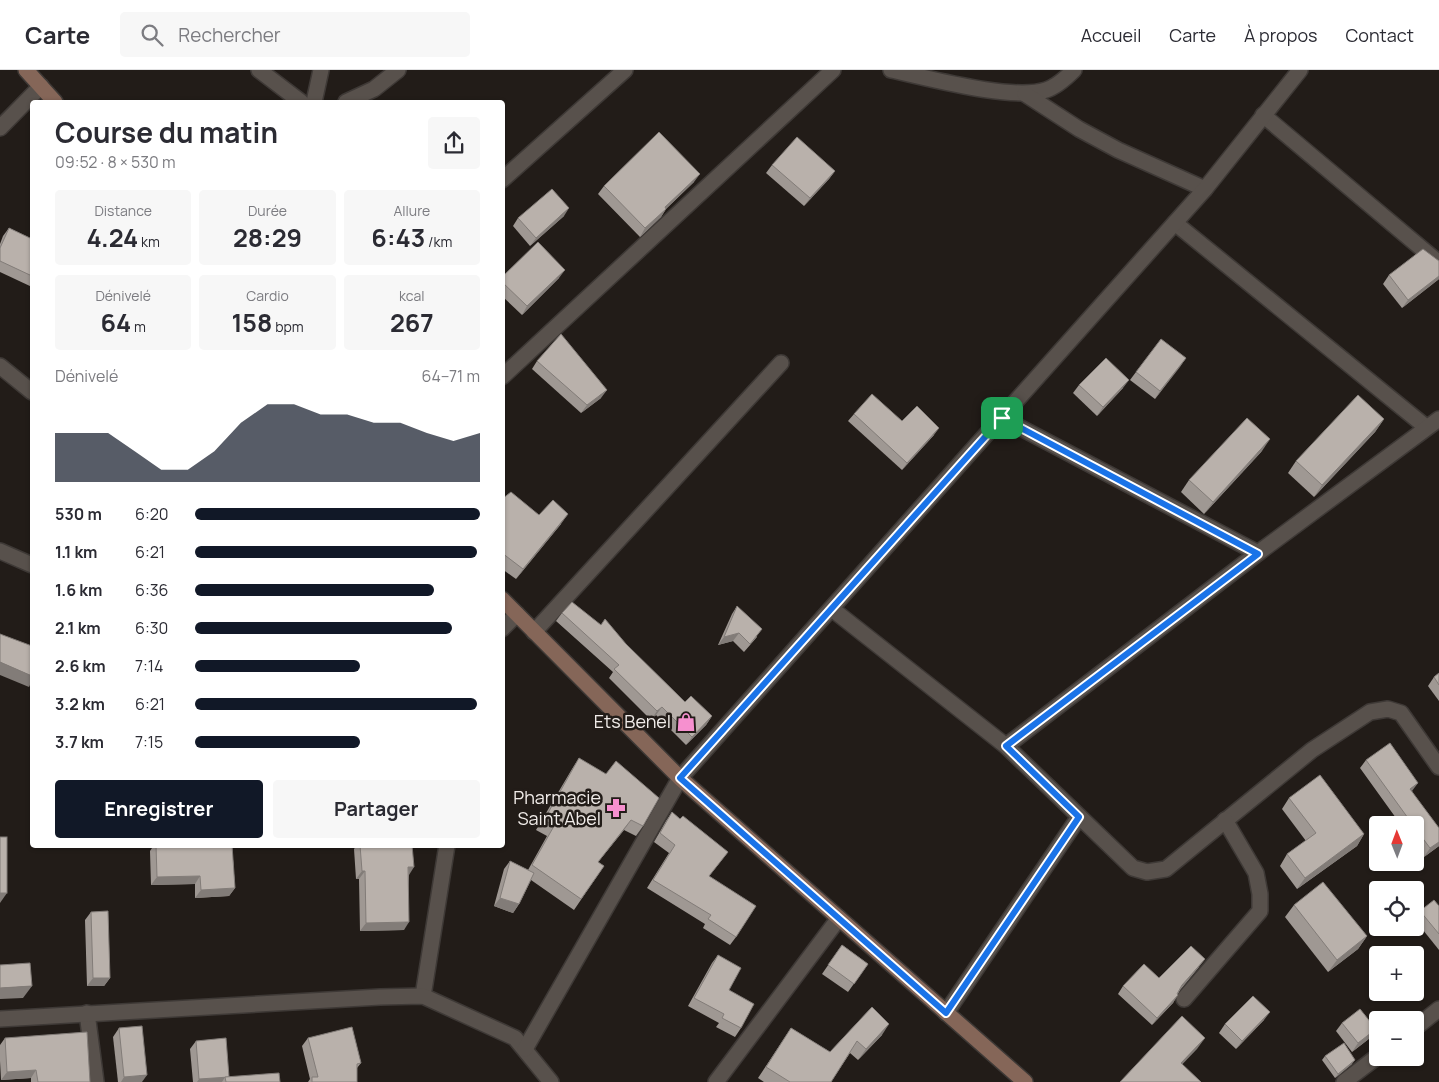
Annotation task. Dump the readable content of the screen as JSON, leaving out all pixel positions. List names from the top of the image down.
{
  "places": {
    "shop": ["Ets Benel"],
    "pharmacy": ["Pharmacie Saint Abel"]
  },
  "north": "top",
  "page": {
    "header": "Carte",
    "search": "Rechercher",
    "nav": [
      "Accueil",
      "Carte",
      "À propos",
      "Contact"
    ],
    "heading": ["Course du matin", "09:52 · 8 × 530 m"],
    "stats": [
      ["Distance", "4.24 km"],
      ["Durée", "28:29"],
      ["Allure", "6:43 /km"],
      ["Dénivelé", "64 m"],
      ["Cardio", "158 bpm"],
      ["kcal", "267"]
    ],
    "chart": ["Dénivelé", "64–71 m"],
    "list": [
      {
        "name": "530 m",
        "note": "6:20"
      },
      {
        "name": "1.1 km",
        "note": "6:21"
      },
      {
        "name": "1.6 km",
        "note": "6:36"
      },
      {
        "name": "2.1 km",
        "note": "6:30"
      },
      {
        "name": "2.6 km",
        "note": "7:14"
      },
      {
        "name": "3.2 km",
        "note": "6:21"
      },
      {
        "name": "3.7 km",
        "note": "7:15"
      }
    ],
    "buttons": ["Enregistrer", "Partager"],
    "map_buttons": ["+", "−"]
  }
}
